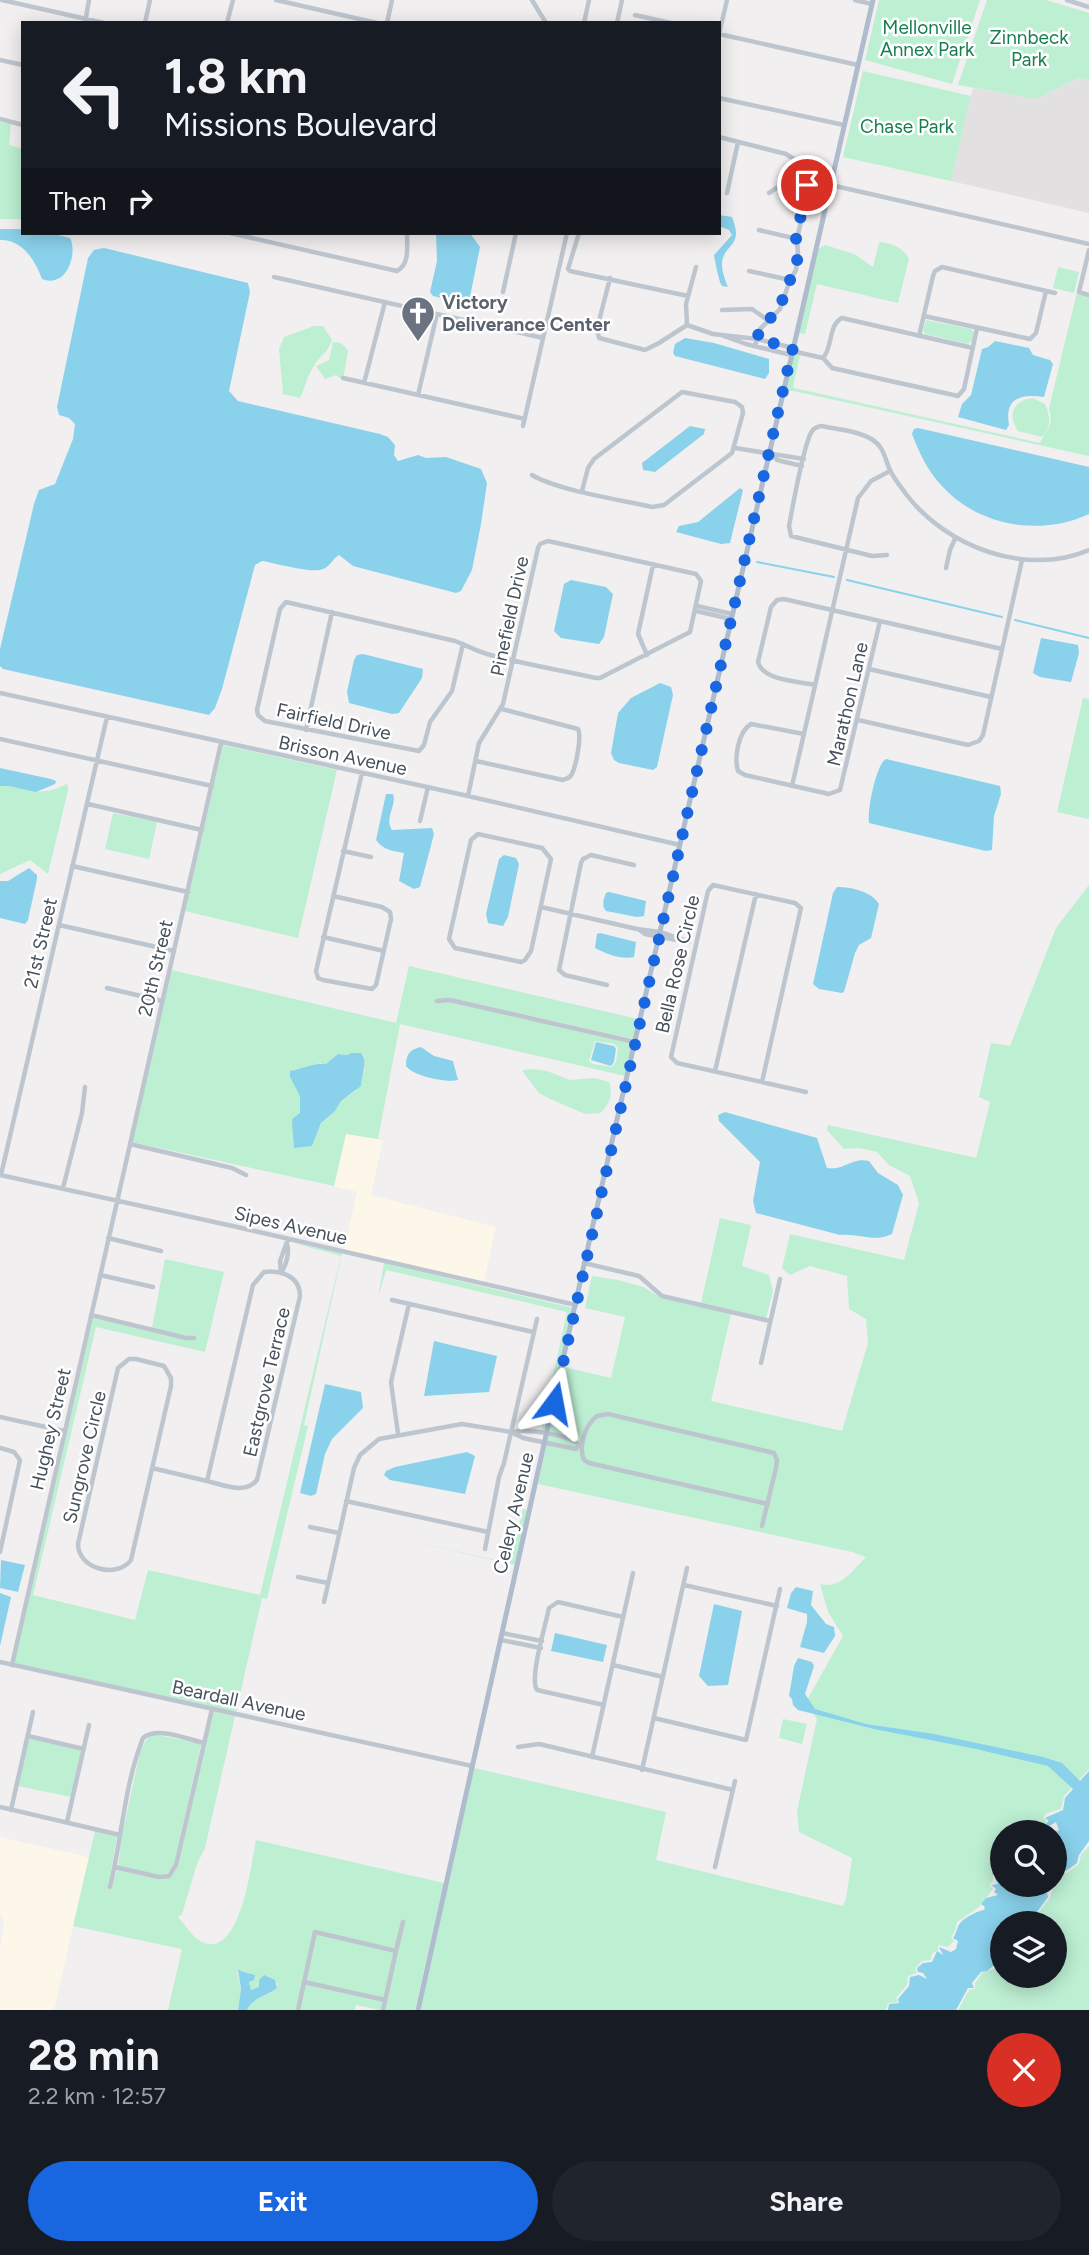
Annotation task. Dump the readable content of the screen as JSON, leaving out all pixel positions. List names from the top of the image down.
{
  "streets": {
    "main road": ["Celery Avenue"],
    "street": [
      "Pinefield Drive",
      "Marathon Lane",
      "Fairfield Drive",
      "Brisson Avenue",
      "21st Street",
      "Bella Rose Circle",
      "20th Street",
      "Sipes Avenue",
      "Eastgrove Terrace",
      "Hughey Street",
      "Sungrove Circle",
      "Beardall Avenue"
    ]
  },
  "crossings": [
    ["Pinefield Drive", "Fairfield Drive"],
    ["Pinefield Drive", "Brisson Avenue"],
    ["Brisson Avenue", "21st Street"],
    ["Brisson Avenue", "20th Street"],
    ["Brisson Avenue", "Celery Avenue"],
    ["21st Street", "Sipes Avenue"],
    ["20th Street", "Sipes Avenue"],
    ["20th Street", "Hughey Street"],
    ["Sipes Avenue", "Hughey Street"],
    ["Sipes Avenue", "Celery Avenue"],
    ["Eastgrove Terrace", "Sungrove Circle"],
    ["Hughey Street", "Beardall Avenue"],
    ["Celery Avenue", "Beardall Avenue"]
  ],
  "parks": ["Mellonville Annex Park", "Zinnbeck Park", "Chase Park"],
  "places": {
    "church": ["Victory Deliverance Center"]
  },
  "page": {
    "turn": ["1.8 km", "Missions Boulevard"],
    "then": "Then",
    "heading": ["28 min", "2.2 km · 12:57"],
    "buttons": ["Exit", "Share"]
  }
}
